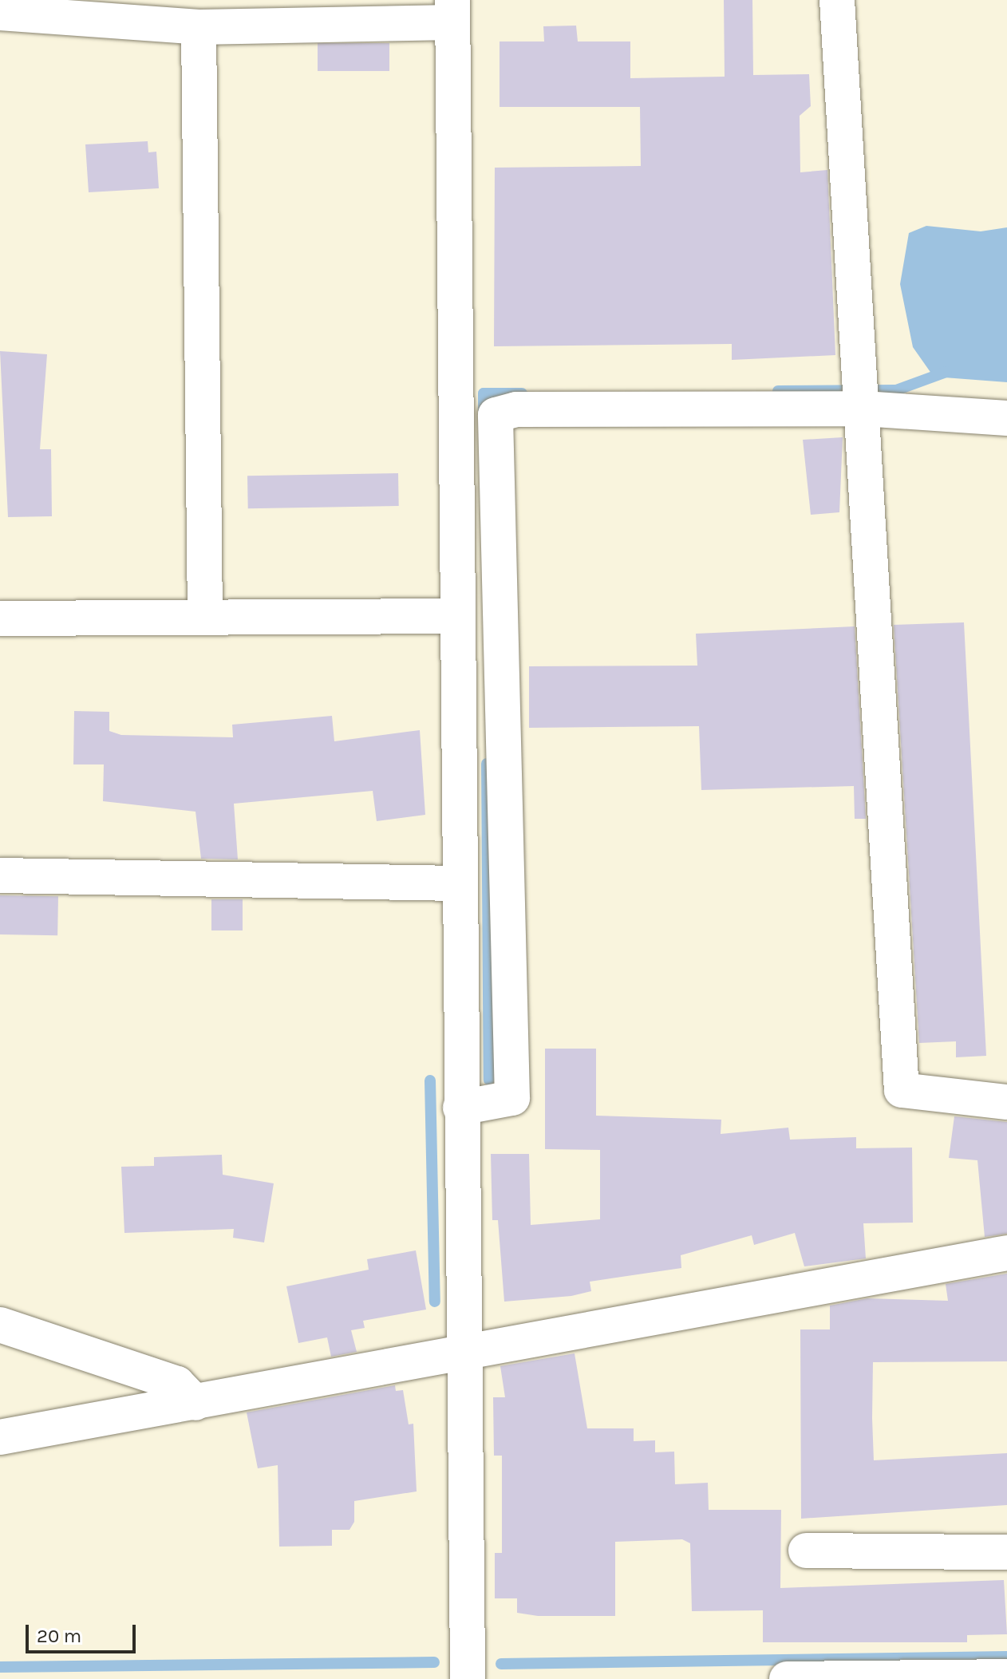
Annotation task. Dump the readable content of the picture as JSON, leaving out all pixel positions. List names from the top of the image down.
{
  "scale_bar": "20 m"
}
